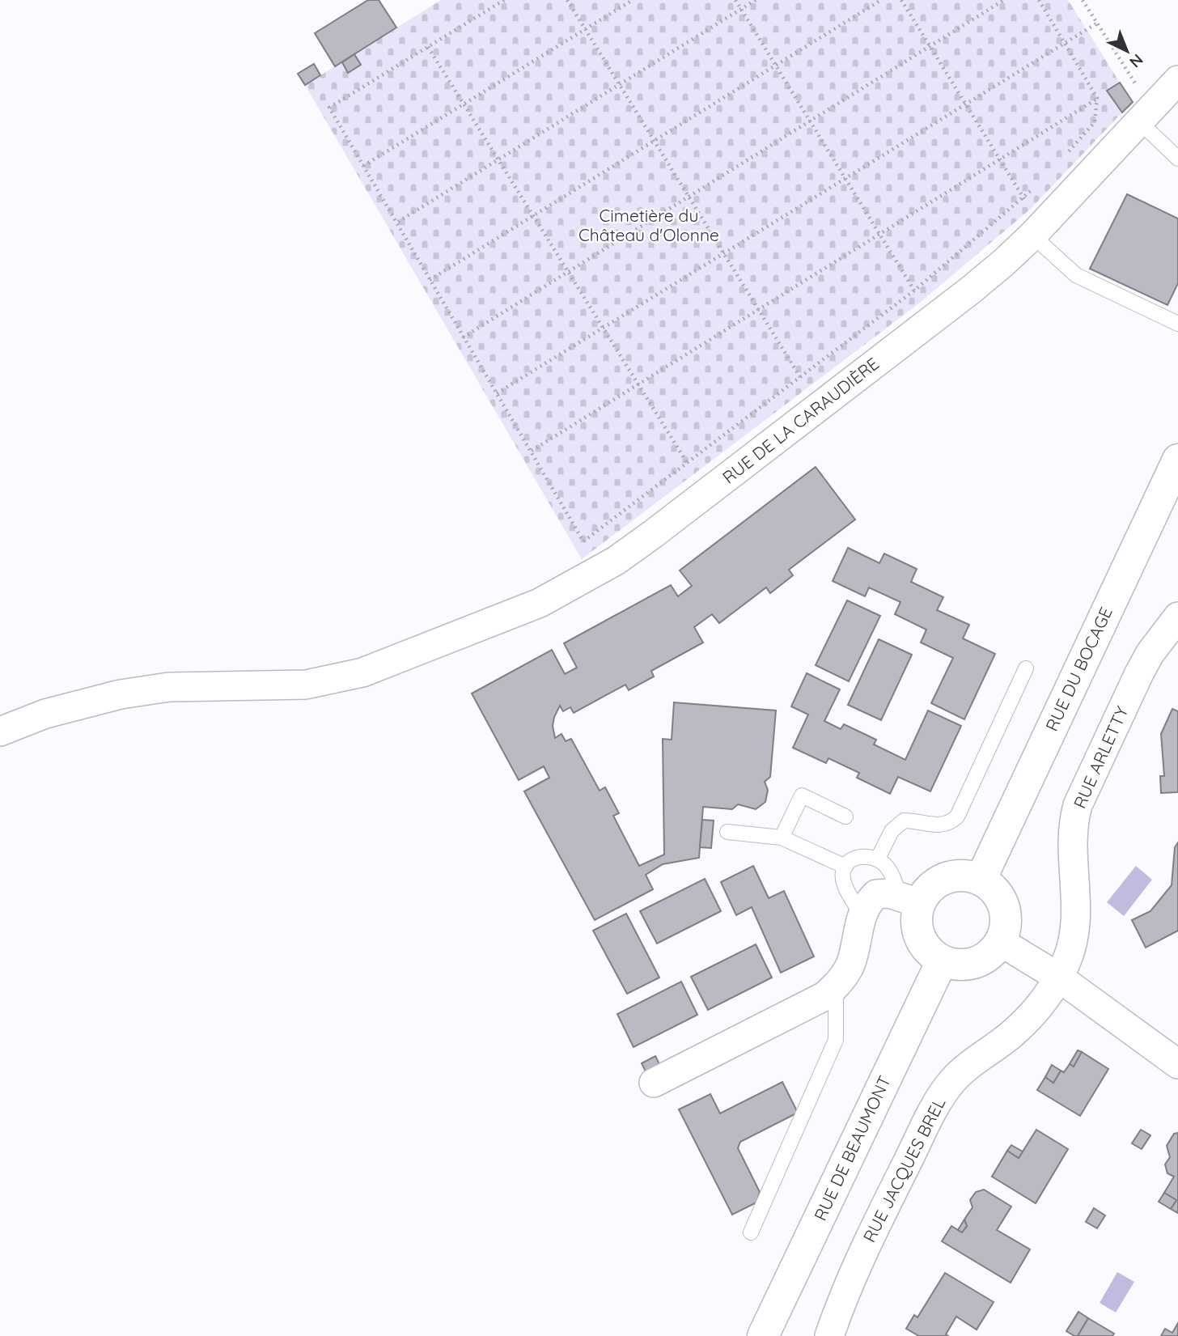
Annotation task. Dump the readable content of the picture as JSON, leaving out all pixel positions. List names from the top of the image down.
{
  "streets": {
    "main road": ["RUE DU BOCAGE", "RUE DE BEAUMONT"],
    "street": ["RUE DE LA CARAUDIÈRE", "RUE ARLETTY", "RUE JACQUES BREL"]
  },
  "crossings": [
    ["RUE ARLETTY", "RUE JACQUES BREL"]
  ],
  "parks": ["Cimetière du Château d'Olonne"],
  "north": "bottom right"
}
